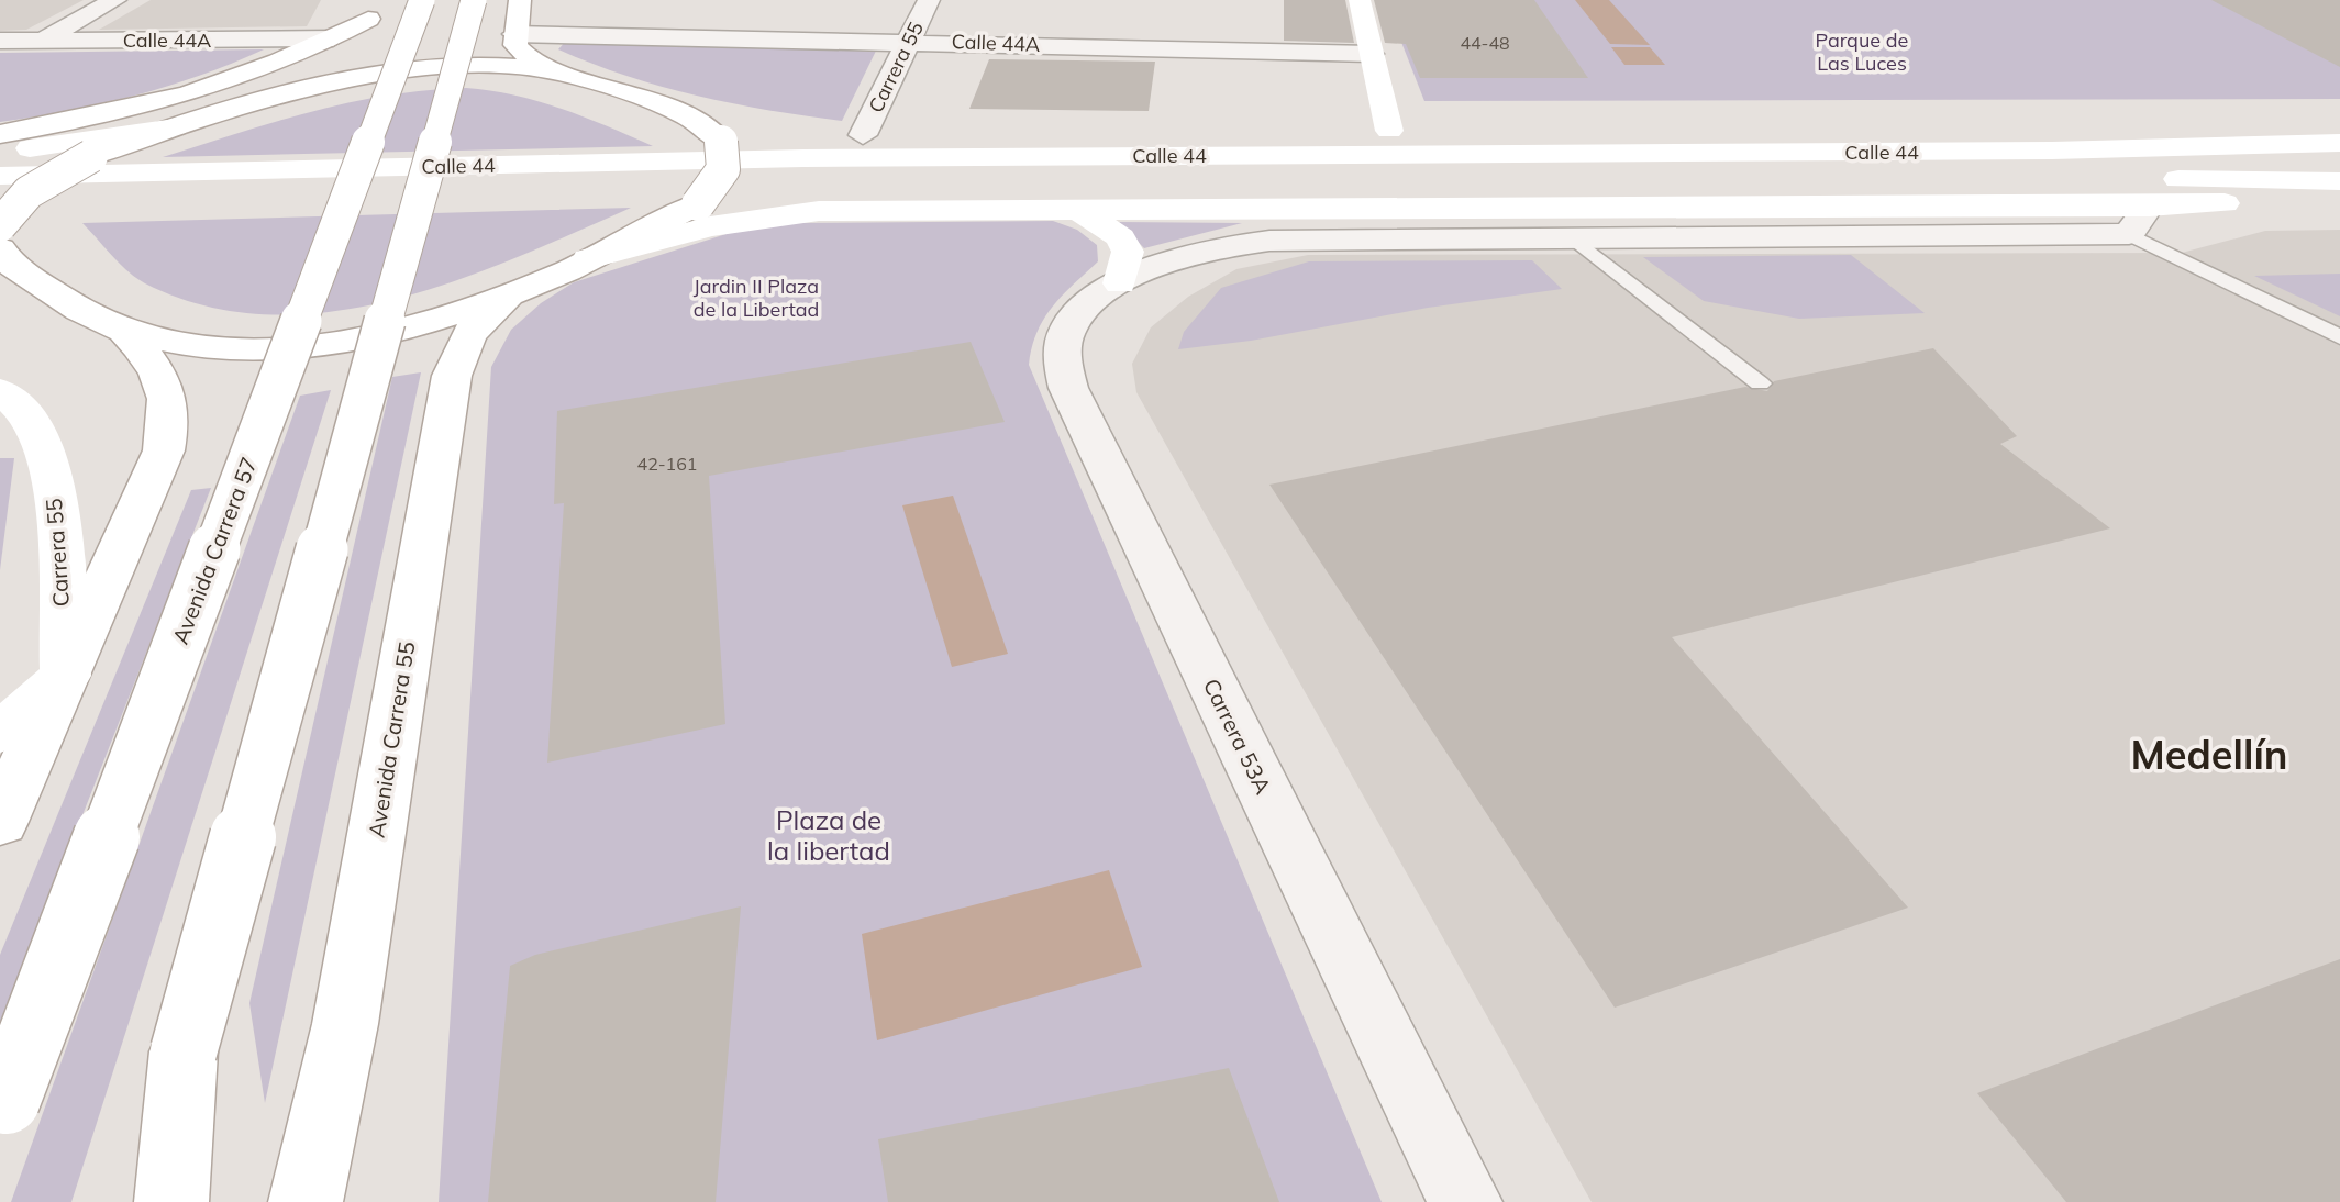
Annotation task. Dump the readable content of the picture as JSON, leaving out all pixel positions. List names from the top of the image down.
{
  "streets": {
    "main road": [
      "Carrera 55",
      "Calle 44",
      "Avenida Carrera 57",
      "Avenida Carrera 55"
    ],
    "street": ["Calle 44A", "Carrera 53A"]
  },
  "crossings": [
    ["Calle 44A", "Carrera 55"],
    ["Carrera 55", "Calle 44"]
  ],
  "districts": ["Medellín"],
  "parks": ["Parque de Las Luces", "Jardin II Plaza de la Libertad", "Plaza de la libertad"],
  "house_numbers": ["44-48", "42-161"]
}
